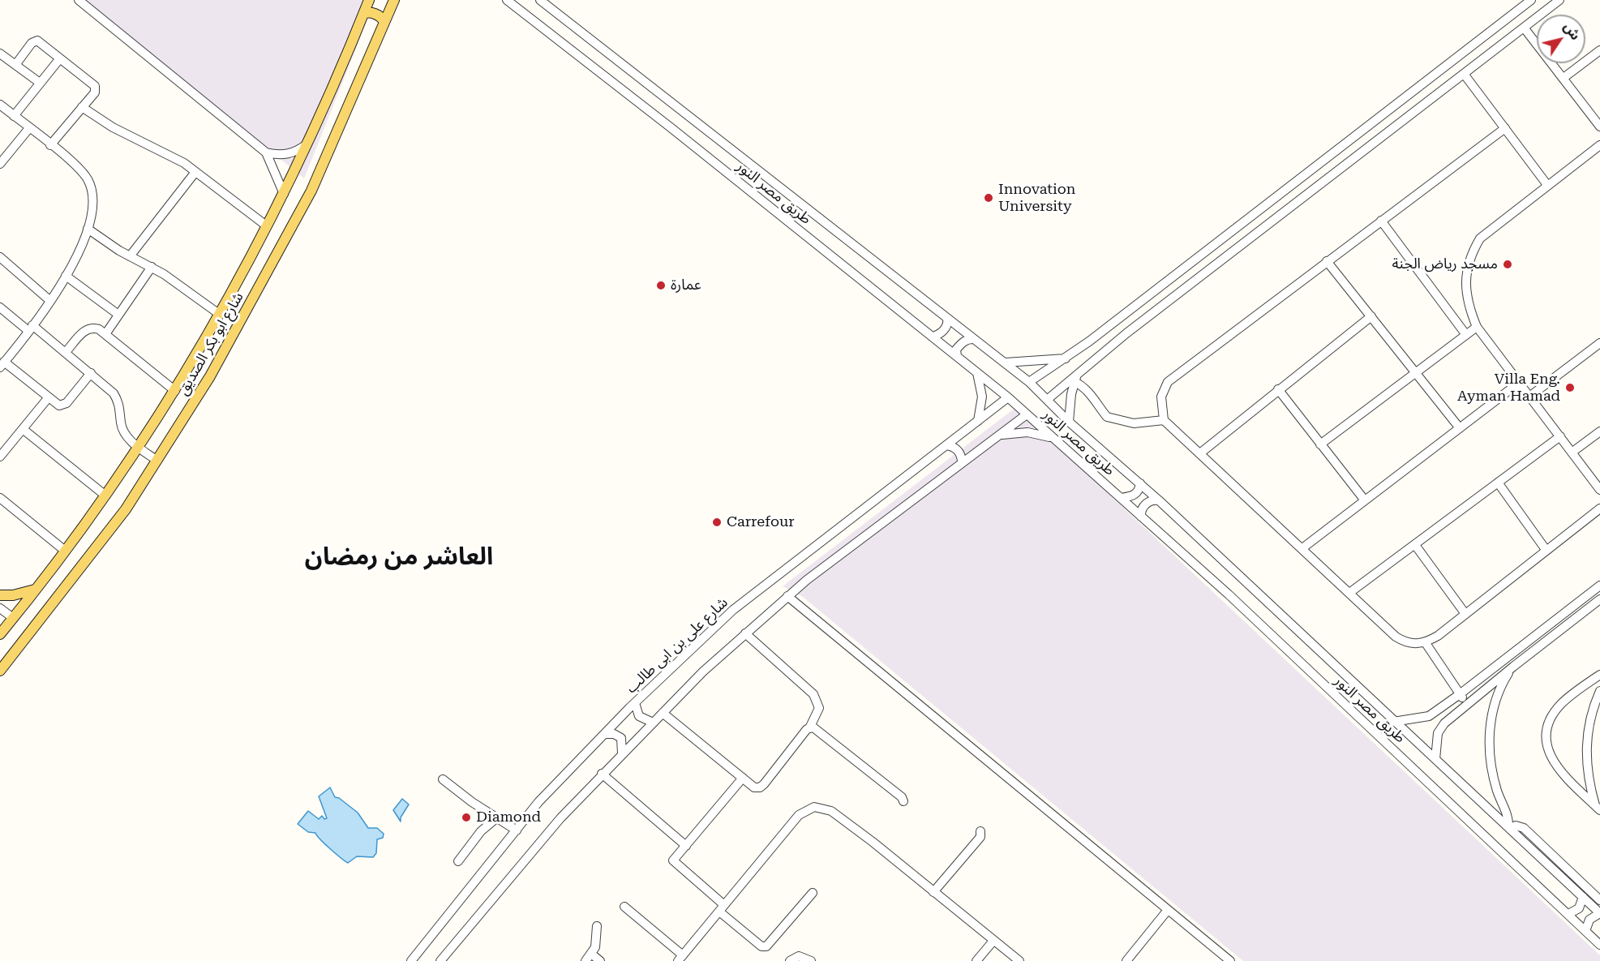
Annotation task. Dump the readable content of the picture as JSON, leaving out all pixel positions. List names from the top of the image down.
{
  "streets": {
    "main road": ["شارع ابو بكر الصديق"],
    "street": ["طريق مصر النور", "شارع على بن ابى طالب"]
  },
  "crossings": [
    ["طريق مصر النور", "شارع على بن ابى طالب"]
  ],
  "districts": ["العاشر من رمضان"],
  "places": [
    "Innovation University",
    "مسجد رياض الجنة",
    "عمارة",
    "Villa Eng. Ayman Hamad",
    "Carrefour",
    "Diamond"
  ],
  "north": "top right"
}
